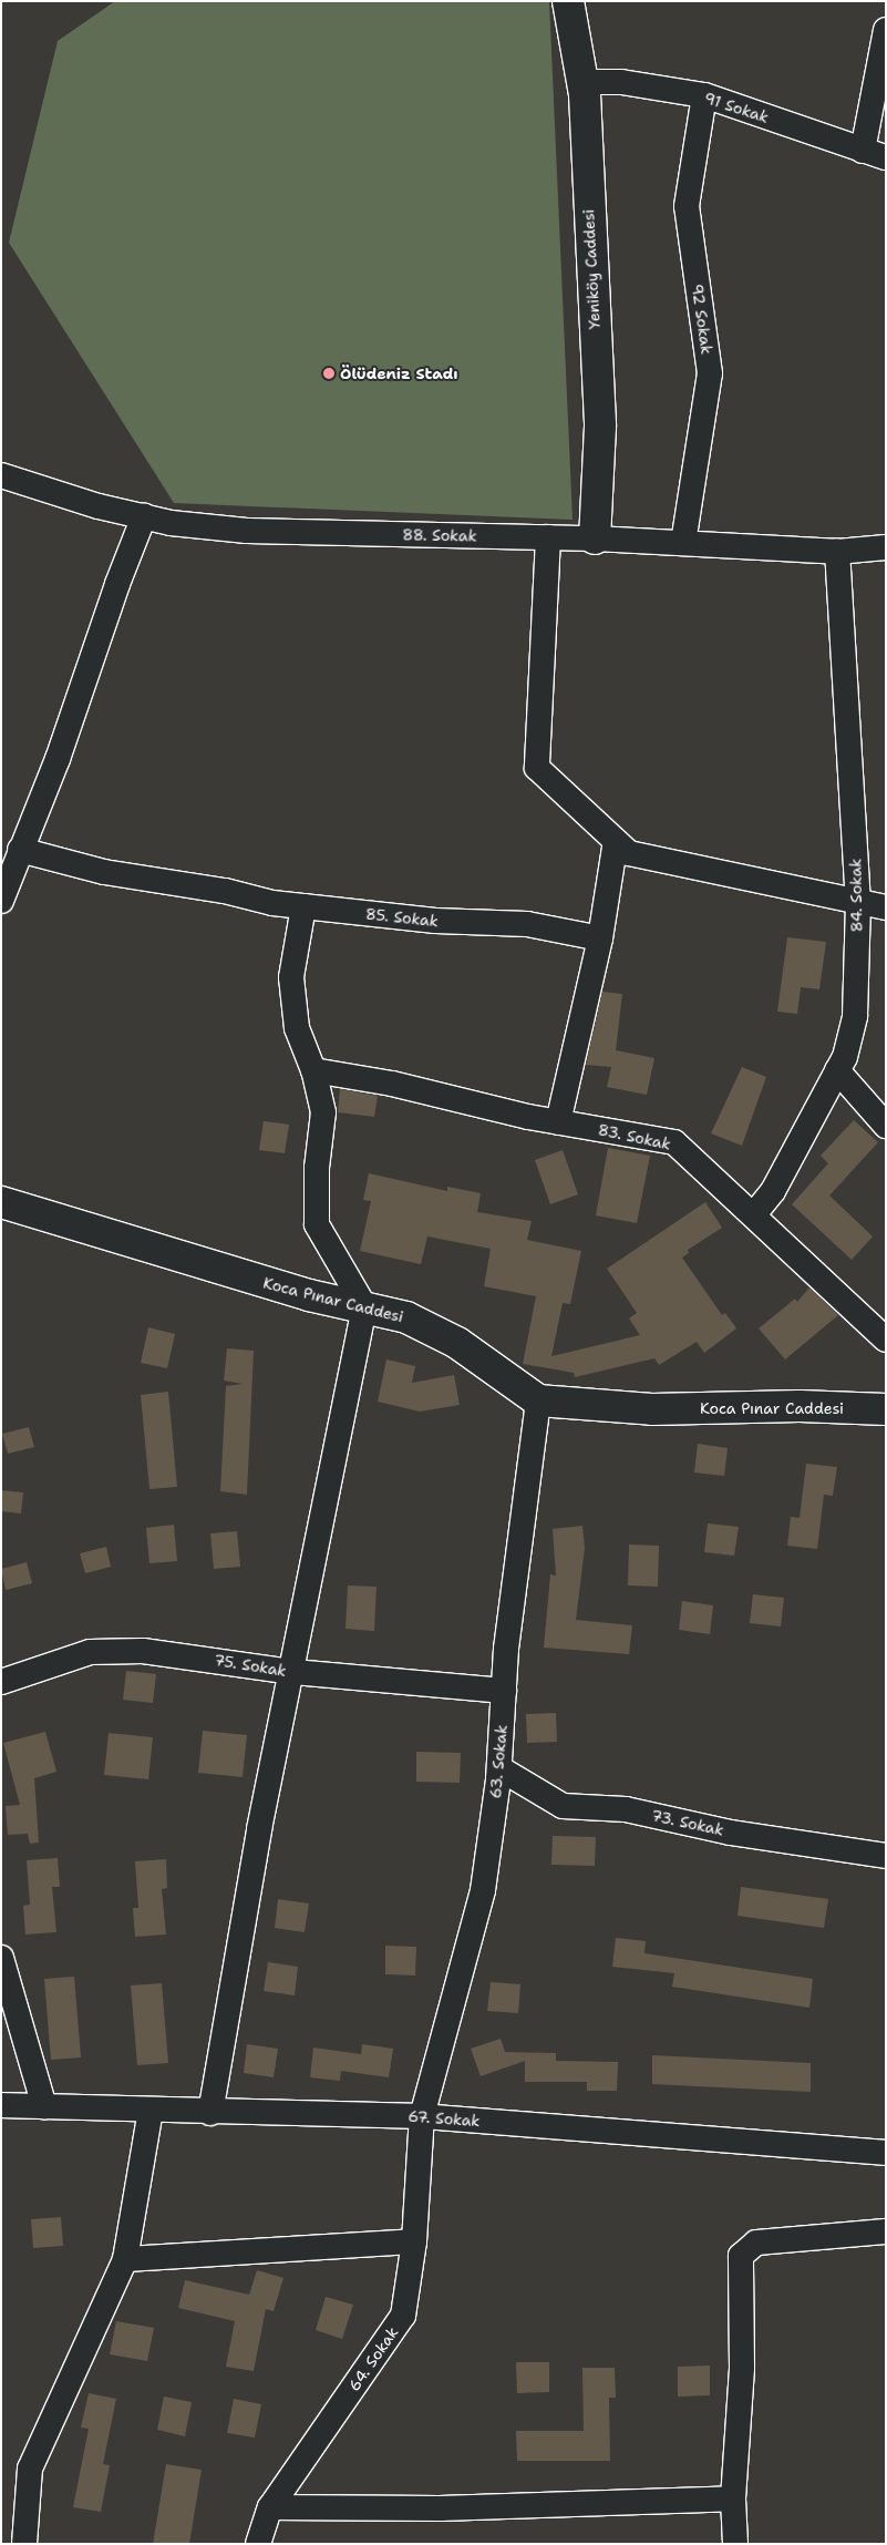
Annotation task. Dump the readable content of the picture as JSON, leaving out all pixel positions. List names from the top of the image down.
{
  "streets": {
    "street": [
      "91 Sokak",
      "Yeniköy Caddesi",
      "92 Sokak",
      "88. Sokak",
      "84. Sokak",
      "85. Sokak",
      "83. Sokak",
      "Koca Pınar Caddesi",
      "75. Sokak",
      "63. Sokak",
      "73. Sokak",
      "67. Sokak",
      "64. Sokak"
    ]
  },
  "crossings": [
    ["91 Sokak", "Yeniköy Caddesi"],
    ["91 Sokak", "92 Sokak"],
    ["Yeniköy Caddesi", "88. Sokak"],
    ["92 Sokak", "88. Sokak"],
    ["88. Sokak", "84. Sokak"],
    ["84. Sokak", "83. Sokak"],
    ["Koca Pınar Caddesi", "63. Sokak"],
    ["75. Sokak", "63. Sokak"],
    ["63. Sokak", "73. Sokak"],
    ["63. Sokak", "67. Sokak"],
    ["63. Sokak", "64. Sokak"],
    ["67. Sokak", "64. Sokak"]
  ],
  "places": ["Ölüdeniz Stadı"]
}
